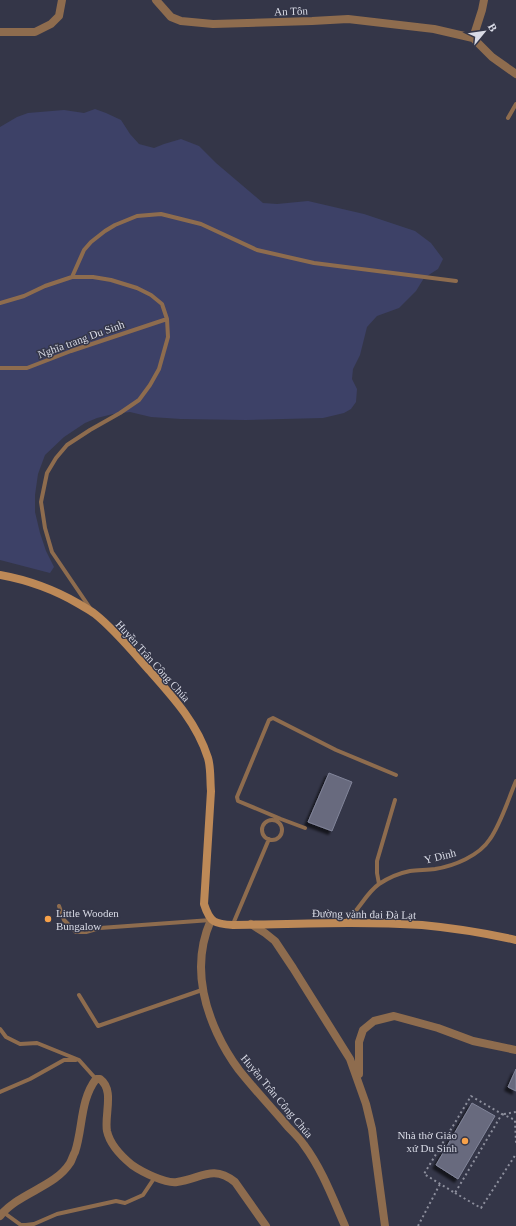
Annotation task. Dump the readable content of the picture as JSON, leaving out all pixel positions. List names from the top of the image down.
{
  "streets": {
    "main road": ["Huyền Trân Công Chúa", "Đường vành đai Đà Lạt"],
    "street": ["An Tôn"],
    "lane": ["Nghĩa trang Du Sinh", "Y Dinh"]
  },
  "crossings": [
    ["Nghĩa trang Du Sinh", "Huyền Trân Công Chúa"],
    ["Huyền Trân Công Chúa", "Đường vành đai Đà Lạt"],
    ["Y Dinh", "Đường vành đai Đà Lạt"]
  ],
  "places": ["Little Wooden Bungalow", "Nhà thờ Giáo xứ Du Sinh"],
  "north": "top right"
}
